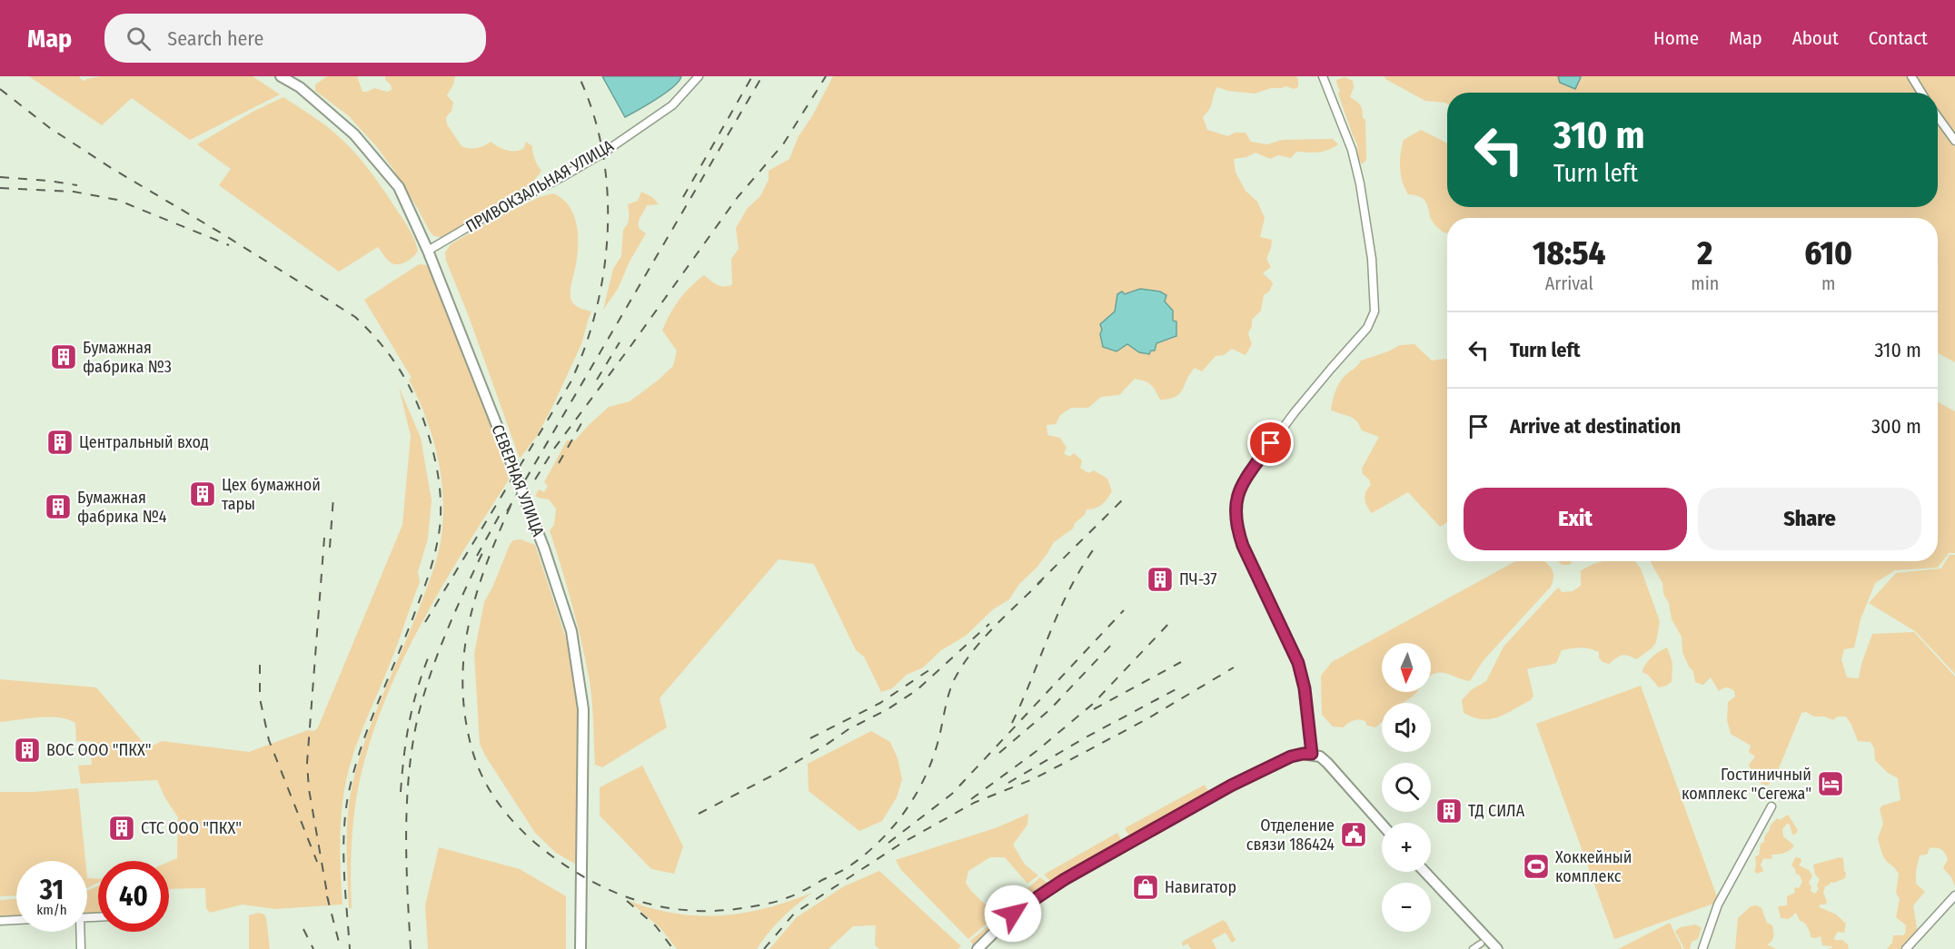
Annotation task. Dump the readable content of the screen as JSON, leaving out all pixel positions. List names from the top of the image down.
{
  "streets": {
    "street": ["ПРИВОКЗАЛЬНАЯ УЛИЦА", "СЕВЕРНАЯ УЛИЦА"]
  },
  "crossings": [
    ["ПРИВОКЗАЛЬНАЯ УЛИЦА", "СЕВЕРНАЯ УЛИЦА"]
  ],
  "places": {
    "building": [
      "Бумажная фабрика №3",
      "Центральный вход",
      "Цех бумажной тары",
      "Бумажная фабрика №4",
      "ПЧ-37",
      "ВОС ООО \"ПКХ\"",
      "ТД СИЛА",
      "СТС ООО \"ПКХ\""
    ],
    "hotel": ["Гостиничный комплекс \"Сегежа\""],
    "public building": ["Отделение связи 186424"],
    "sports": ["Хоккейный комплекс"],
    "shop": ["Навигатор"]
  },
  "north": "bottom",
  "page": {
    "header": "Map",
    "search": "Search here",
    "nav": [
      "Home",
      "Map",
      "About",
      "Contact"
    ],
    "turn": ["310 m", "Turn left"],
    "eta": [
      "18:54",
      "Arrival",
      "2",
      "min",
      "610",
      "m"
    ],
    "list": [
      {
        "name": "Turn left",
        "value": "310 m"
      },
      {
        "name": "Arrive at destination",
        "value": "300 m"
      }
    ],
    "buttons": ["Exit", "Share"],
    "map_buttons": ["+", "−"],
    "speed": "31 km/h",
    "limit": "40"
  }
}
